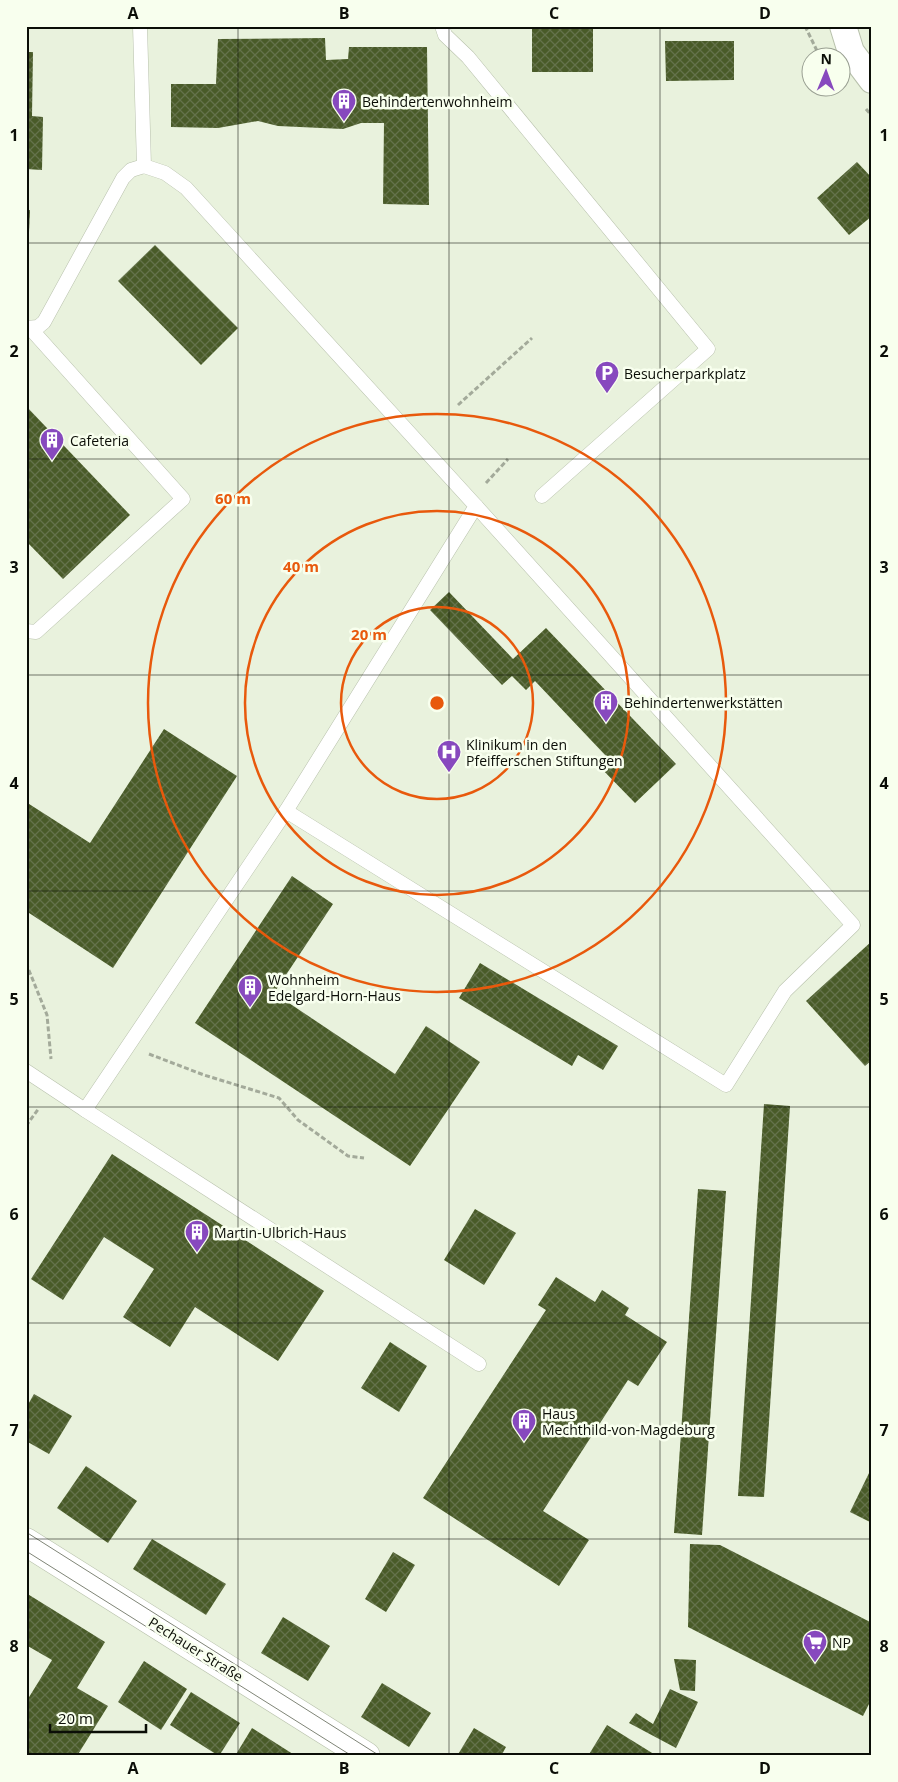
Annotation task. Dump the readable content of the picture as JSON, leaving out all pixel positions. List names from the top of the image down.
{
  "streets": {
    "main road": ["Pechauer Straße"]
  },
  "places": {
    "building": [
      "Behindertenwohnheim",
      "Cafeteria",
      "Behindertenwerkstätten",
      "Wohnheim Edelgard-Horn-Haus",
      "Martin-Ulbrich-Haus",
      "Haus Mechthild-von-Magdeburg"
    ],
    "parking": ["Besucherparkplatz"],
    "hospital": ["Klinikum in den Pfeifferschen Stiftungen"],
    "supermarket": ["NP"]
  },
  "scale_bar": "20 m",
  "north": "top",
  "grid": {
    "columns": [
      "A",
      "B",
      "C",
      "D"
    ],
    "rows": [
      "1",
      "2",
      "3",
      "4",
      "5",
      "6",
      "7",
      "8"
    ]
  },
  "rings": ["60 m", "40 m", "20 m"]
}
